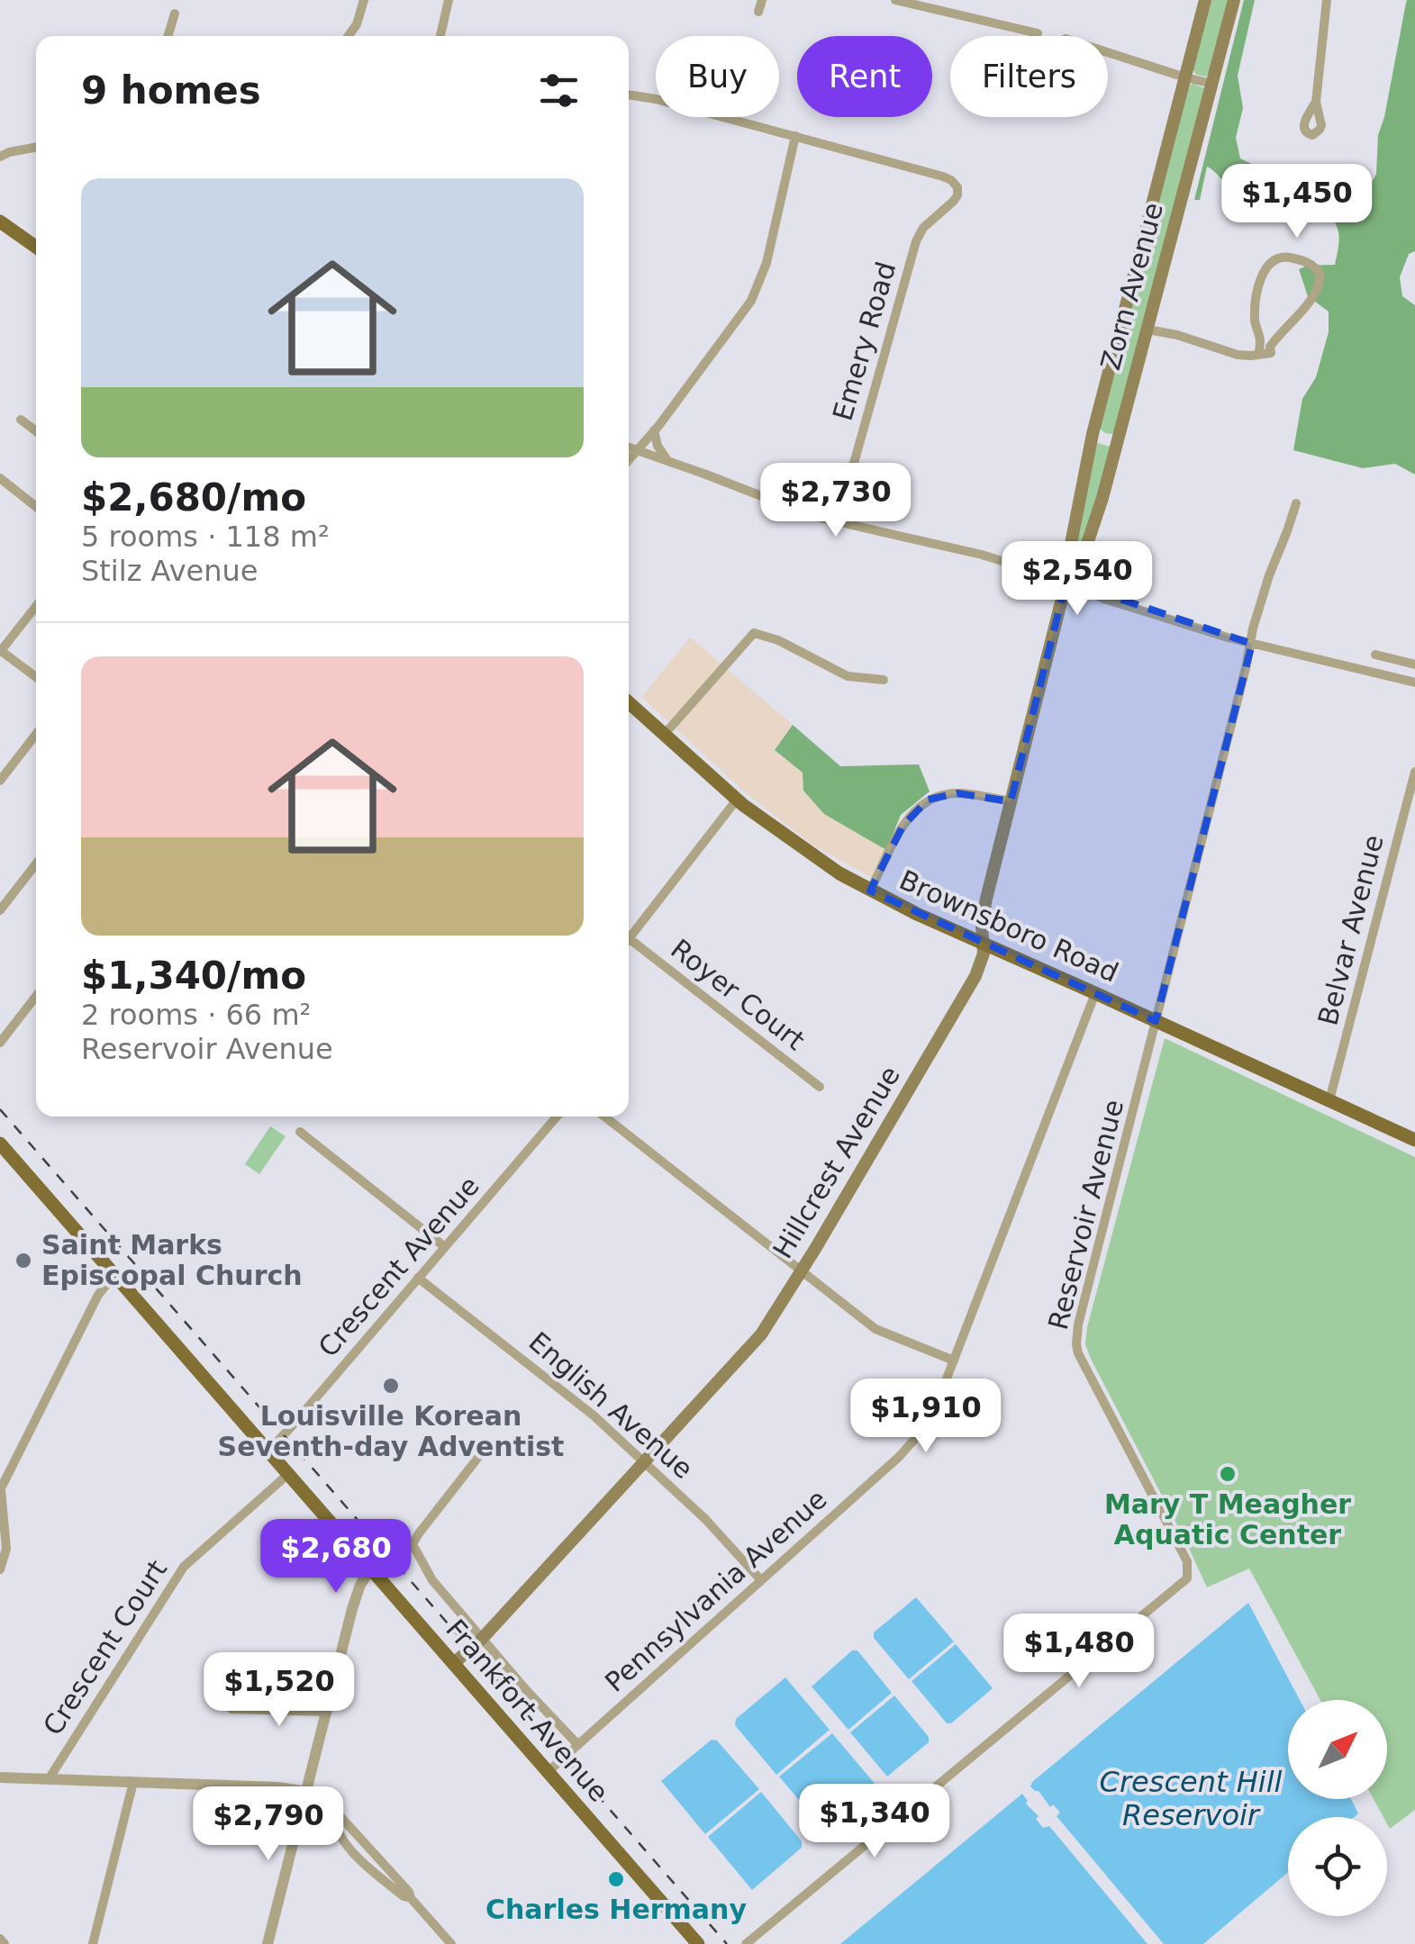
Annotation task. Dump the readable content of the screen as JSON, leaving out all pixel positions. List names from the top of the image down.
{
  "streets": {
    "main road": [
      "Zorn Avenue",
      "Brownsboro Road",
      "Hillcrest Avenue",
      "Frankfort Avenue"
    ],
    "street": [
      "Emery Road",
      "Belvar Avenue",
      "Royer Court",
      "Reservoir Avenue",
      "Crescent Avenue",
      "English Avenue",
      "Pennsylvania Avenue",
      "Crescent Court"
    ]
  },
  "crossings": [
    ["Zorn Avenue", "Hillcrest Avenue"],
    ["Brownsboro Road", "Belvar Avenue"],
    ["Brownsboro Road", "Hillcrest Avenue"],
    ["Brownsboro Road", "Reservoir Avenue"],
    ["Brownsboro Road", "Pennsylvania Avenue"],
    ["Hillcrest Avenue", "English Avenue"],
    ["Hillcrest Avenue", "Frankfort Avenue"],
    ["Crescent Avenue", "English Avenue"],
    ["Crescent Avenue", "Frankfort Avenue"],
    ["English Avenue", "Pennsylvania Avenue"],
    ["Pennsylvania Avenue", "Frankfort Avenue"],
    ["Crescent Court", "Frankfort Avenue"]
  ],
  "water": ["Crescent Hill Reservoir"],
  "places": [
    "Saint Marks Episcopal Church",
    "Louisville Korean Seventh-day Adventist",
    "Mary T Meagher Aquatic Center",
    "Charles Hermany"
  ],
  "north": "top right",
  "page": {
    "chip": ["Buy", "Rent", "Filters"],
    "heading": "9 homes",
    "list": [
      {
        "name": "$2,680/mo",
        "note": "5 rooms · 118 m² · Stilz Avenue"
      },
      {
        "name": "$1,340/mo",
        "note": "2 rooms · 66 m² · Reservoir Avenue"
      }
    ],
    "price": [
      "$1,450",
      "$2,730",
      "$2,540",
      "$1,910",
      "$2,680",
      "$1,480",
      "$1,520",
      "$1,340",
      "$2,790"
    ]
  }
}
